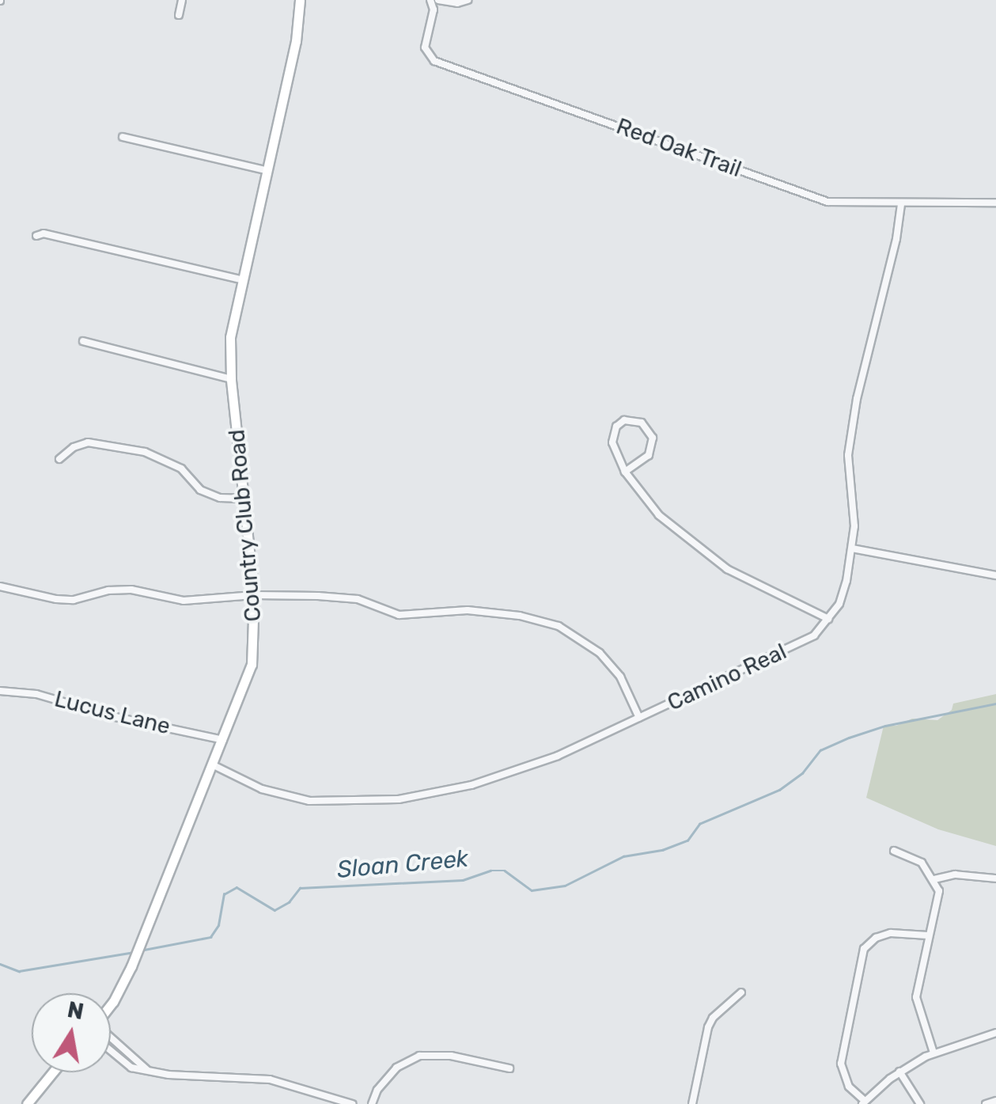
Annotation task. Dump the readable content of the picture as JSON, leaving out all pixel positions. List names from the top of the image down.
{
  "streets": {
    "main road": ["Country Club Road"],
    "street": ["Red Oak Trail", "Camino Real", "Lucus Lane"]
  },
  "crossings": [
    ["Red Oak Trail", "Camino Real"],
    ["Country Club Road", "Camino Real"],
    ["Country Club Road", "Lucus Lane"]
  ],
  "water": ["Sloan Creek"],
  "north": "top"
}
